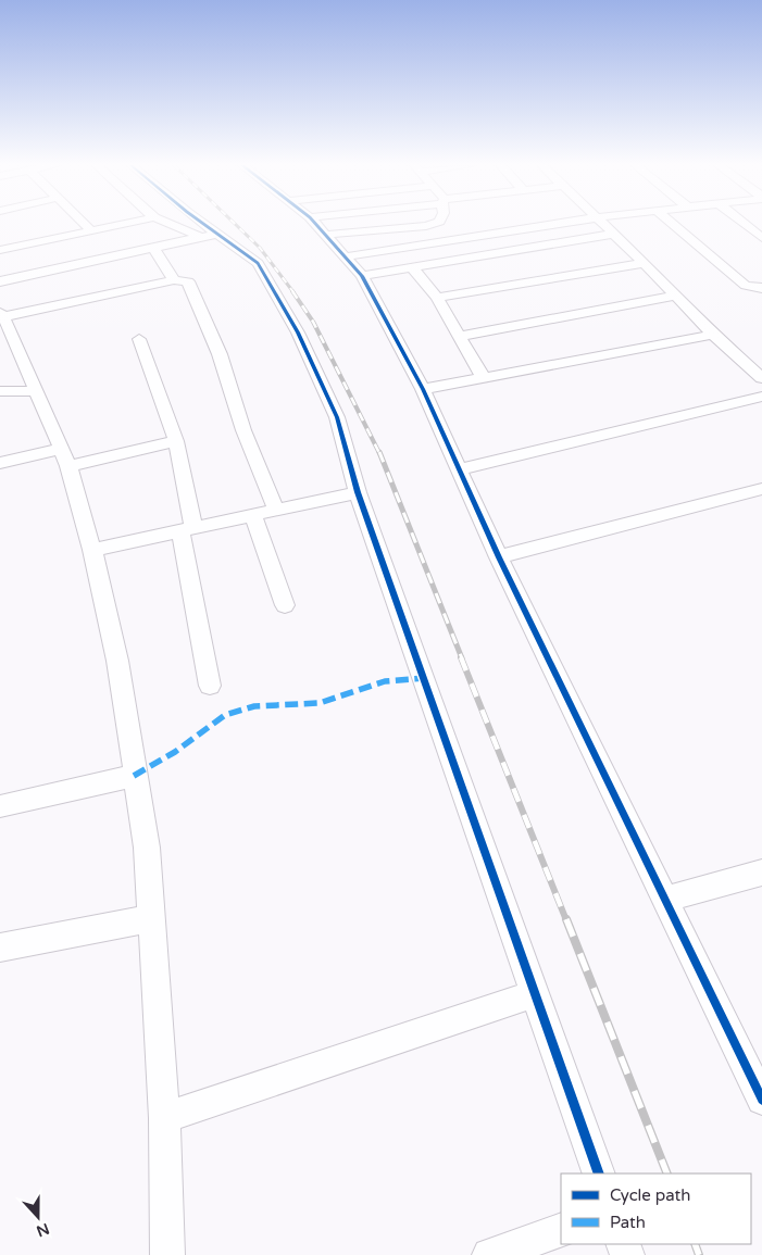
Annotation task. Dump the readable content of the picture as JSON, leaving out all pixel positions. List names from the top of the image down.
{
  "legend": ["Cycle path", "Path"],
  "north": "bottom"
}
